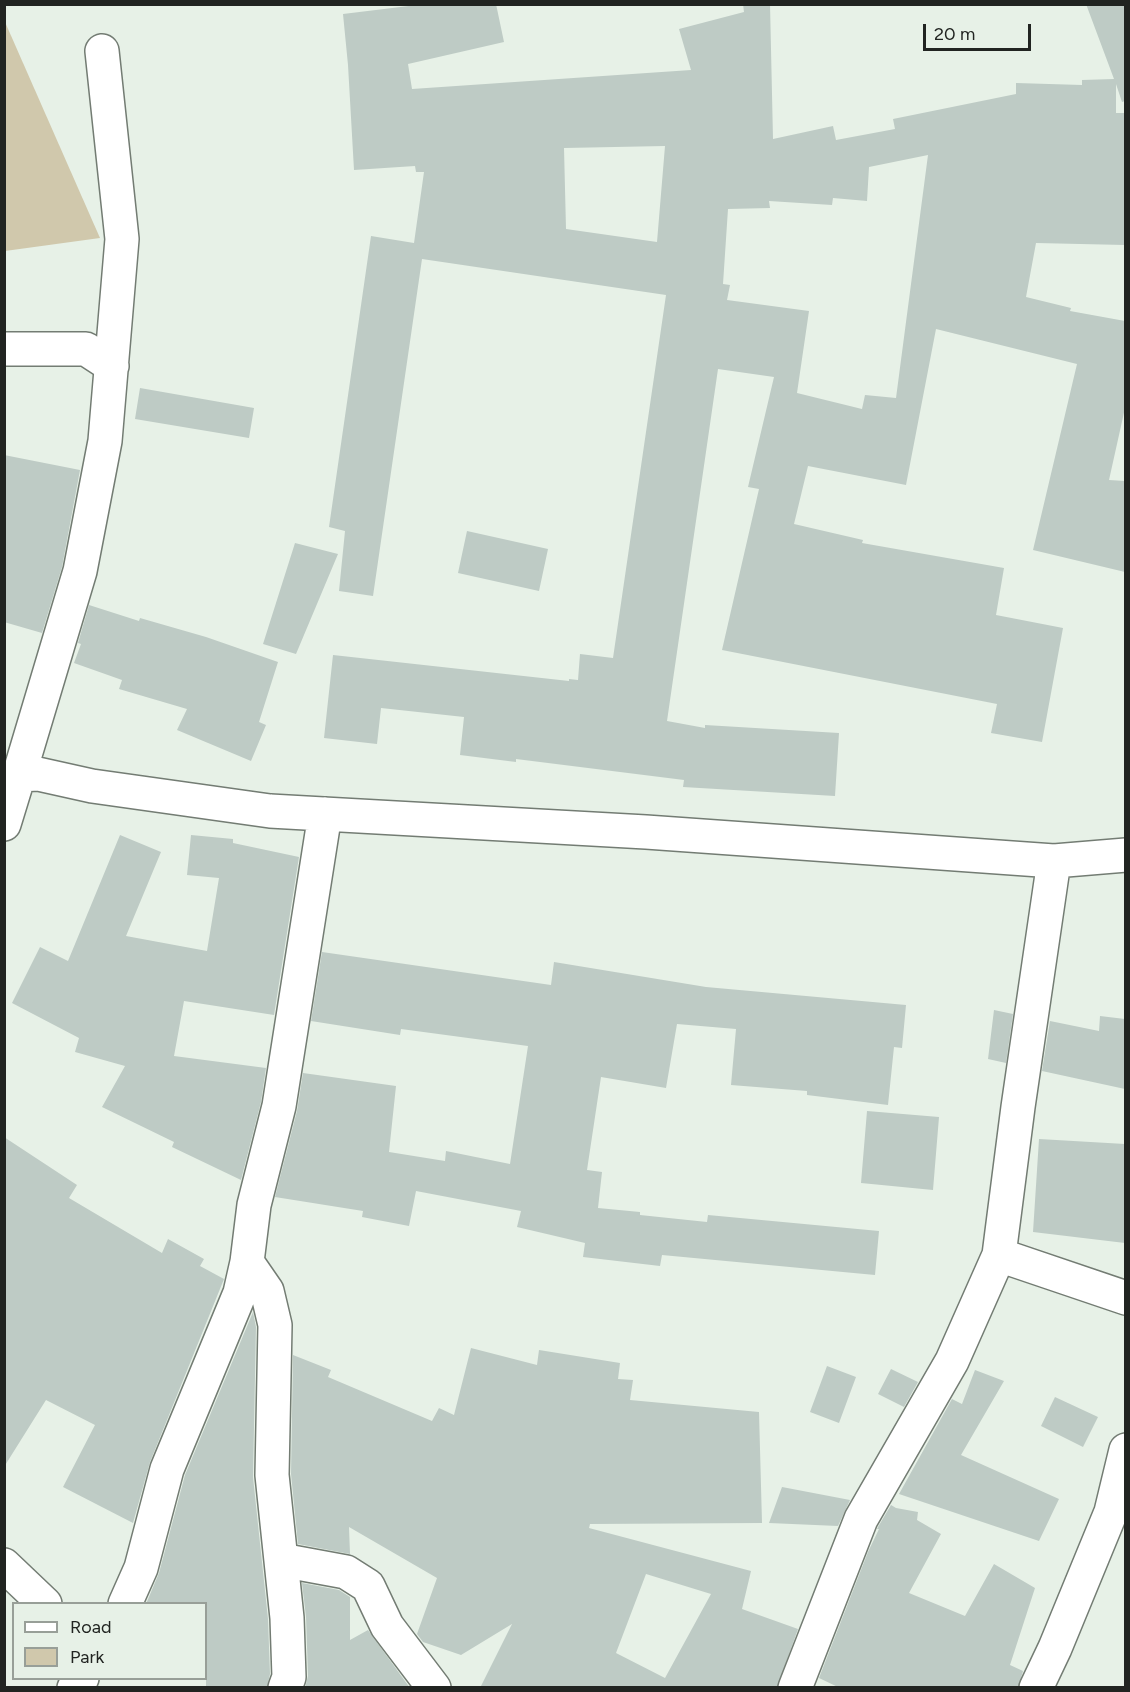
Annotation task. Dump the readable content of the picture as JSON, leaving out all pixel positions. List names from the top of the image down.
{
  "legend": ["Road", "Park"],
  "scale_bar": "20 m"
}
